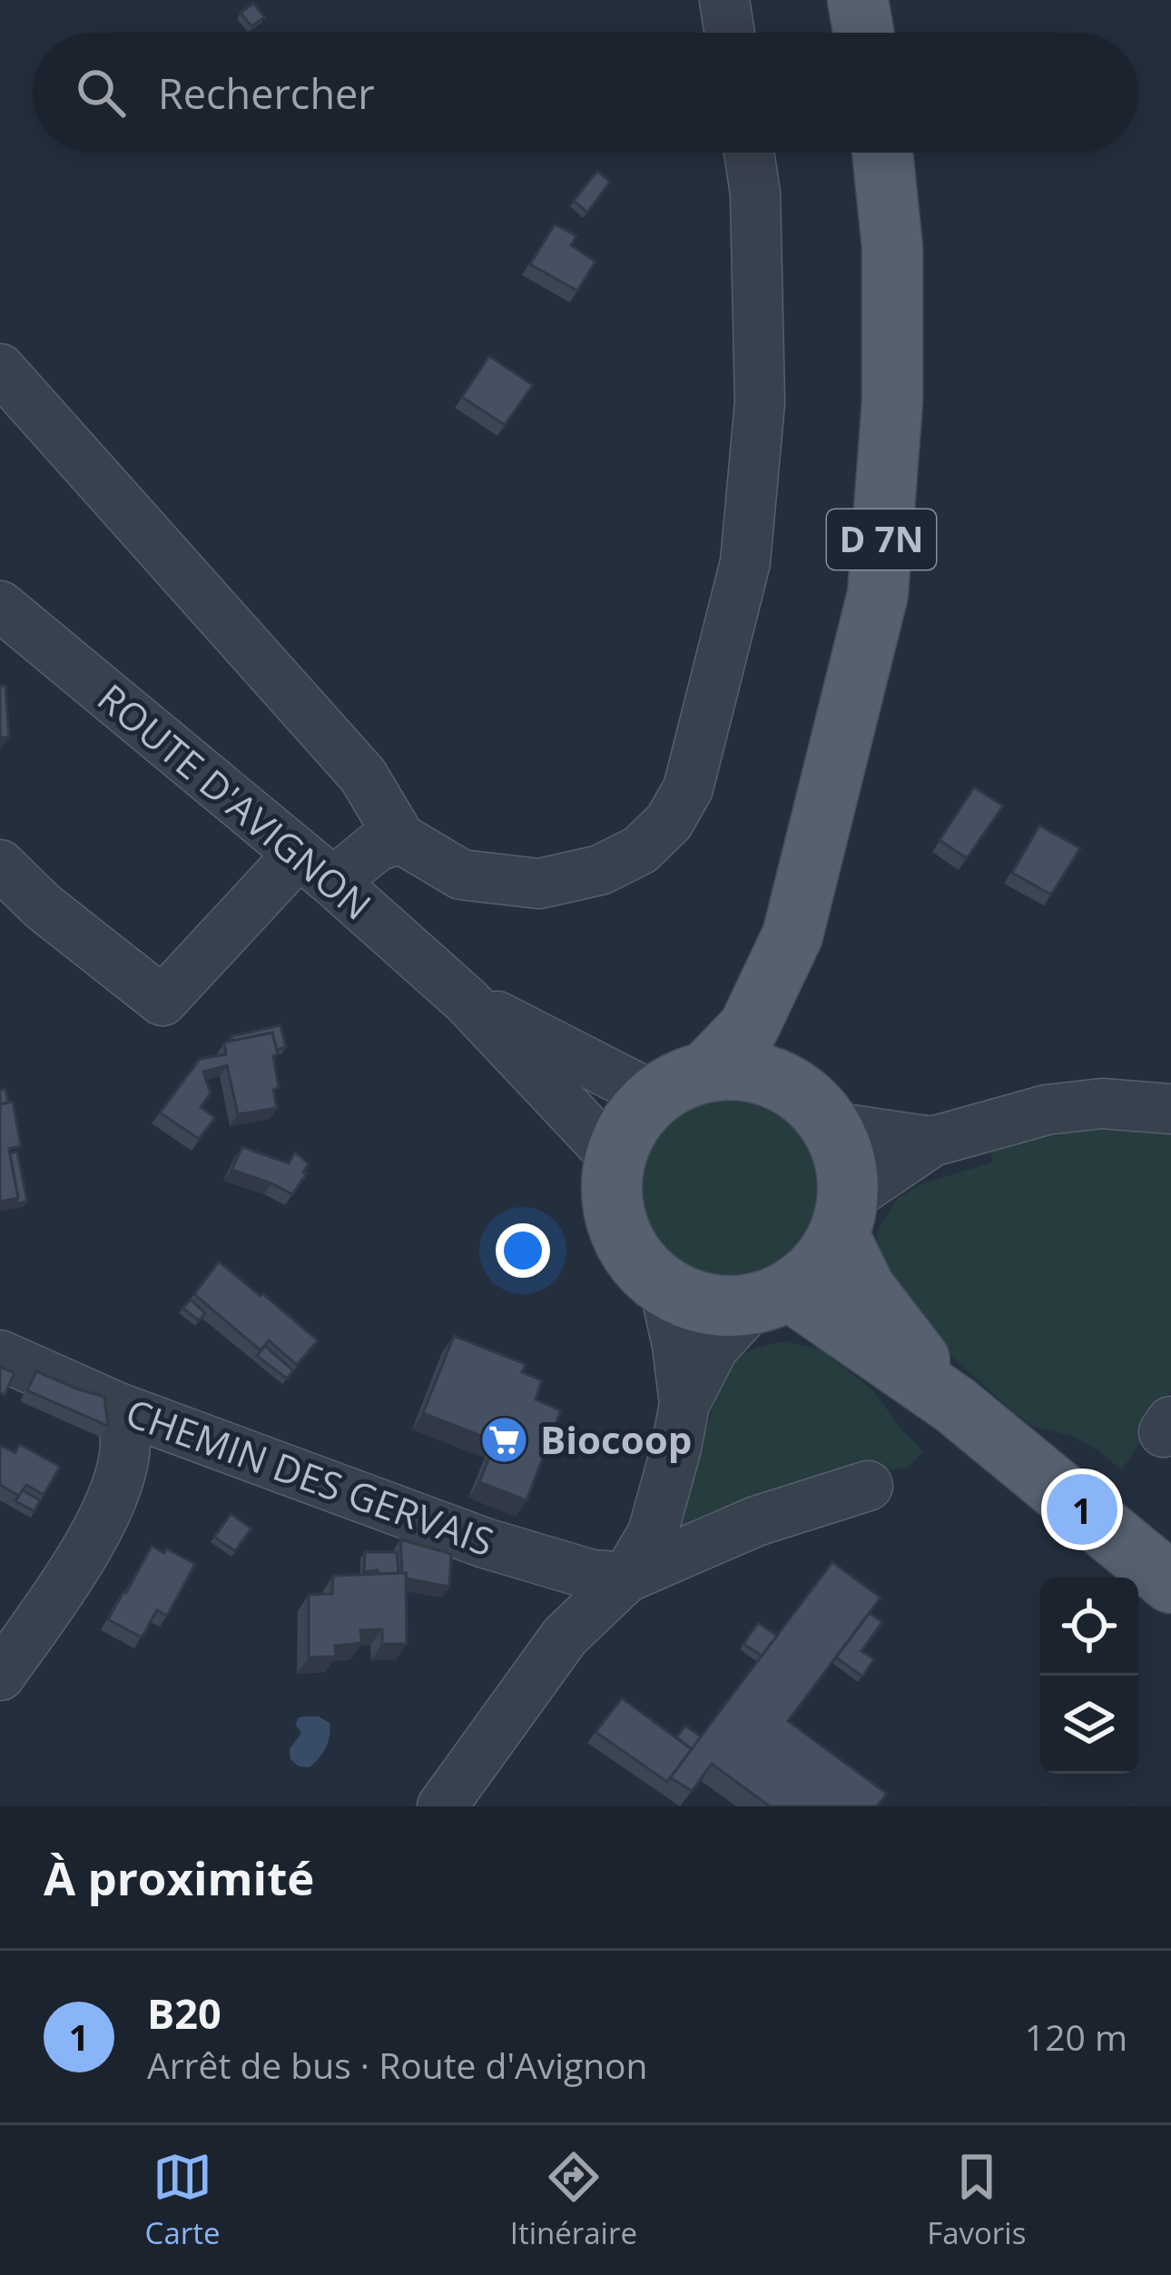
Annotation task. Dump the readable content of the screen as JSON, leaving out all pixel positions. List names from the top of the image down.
{
  "streets": {
    "main road": ["D 7N"],
    "street": ["ROUTE D'AVIGNON", "CHEMIN DES GERVAIS"]
  },
  "places": {
    "supermarket": ["Biocoop"]
  },
  "page": {
    "search": "Rechercher",
    "pins": "1",
    "heading": "À proximité",
    "list": [
      {
        "mark": "1",
        "name": "B20",
        "note": "Arrêt de bus · Route d'Avignon",
        "value": "120 m"
      }
    ],
    "nav": ["Carte", "Itinéraire", "Favoris"]
  }
}
